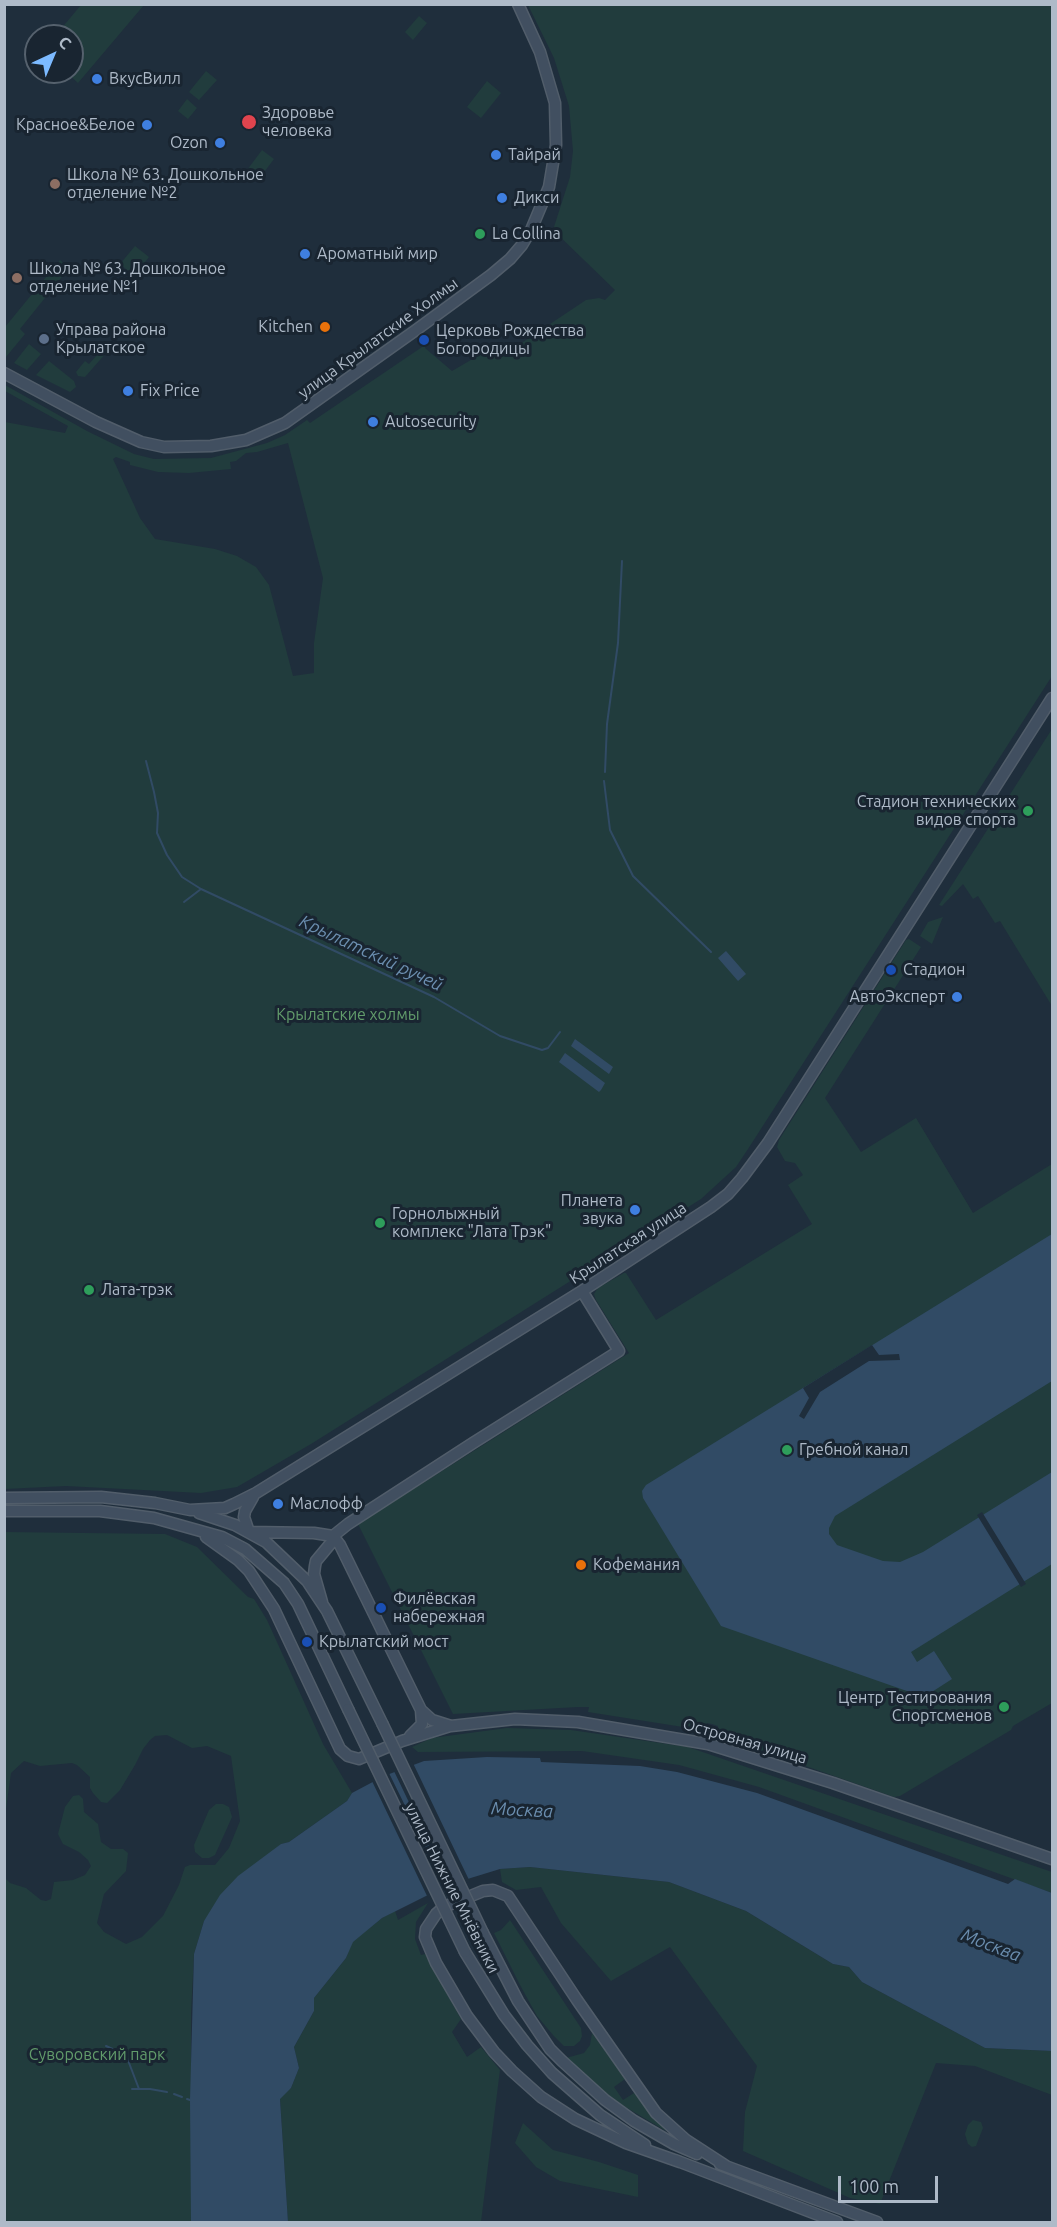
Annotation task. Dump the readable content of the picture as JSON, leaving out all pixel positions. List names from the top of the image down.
{
  "streets": {
    "main road": [
      "улица Крылатские Холмы",
      "Крылатская улица",
      "Островная улица",
      "улица Нижние Мнёвники"
    ]
  },
  "crossings": [
    ["Островная улица", "улица Нижние Мнёвники"]
  ],
  "water": ["Крылатский ручей", "Москва"],
  "parks": ["Крылатские холмы", "Суворовский парк"],
  "places": [
    "ВкусВилл",
    "Здоровье человека",
    "Красное&Белое",
    "Ozon",
    "Тайрай",
    "Школа № 63. Дошкольное отделение №2",
    "Дикси",
    "La Collina",
    "Ароматный мир",
    "Школа № 63. Дошкольное отделение №1",
    "Kitchen",
    "Управа района Крылатское",
    "Церковь Рождества Богородицы",
    "Fix Price",
    "Autosecurity",
    "Стадион технических видов спорта",
    "Стадион",
    "АвтоЭксперт",
    "Планета звука",
    "Горнолыжный комплекс \"Лата Трэк\"",
    "Лата-трэк",
    "Гребной канал",
    "Маслофф",
    "Кофемания",
    "Филёвская набережная",
    "Крылатский мост",
    "Центр Тестирования Спортсменов"
  ],
  "scale_bar": "100 m",
  "north": "top right"
}
